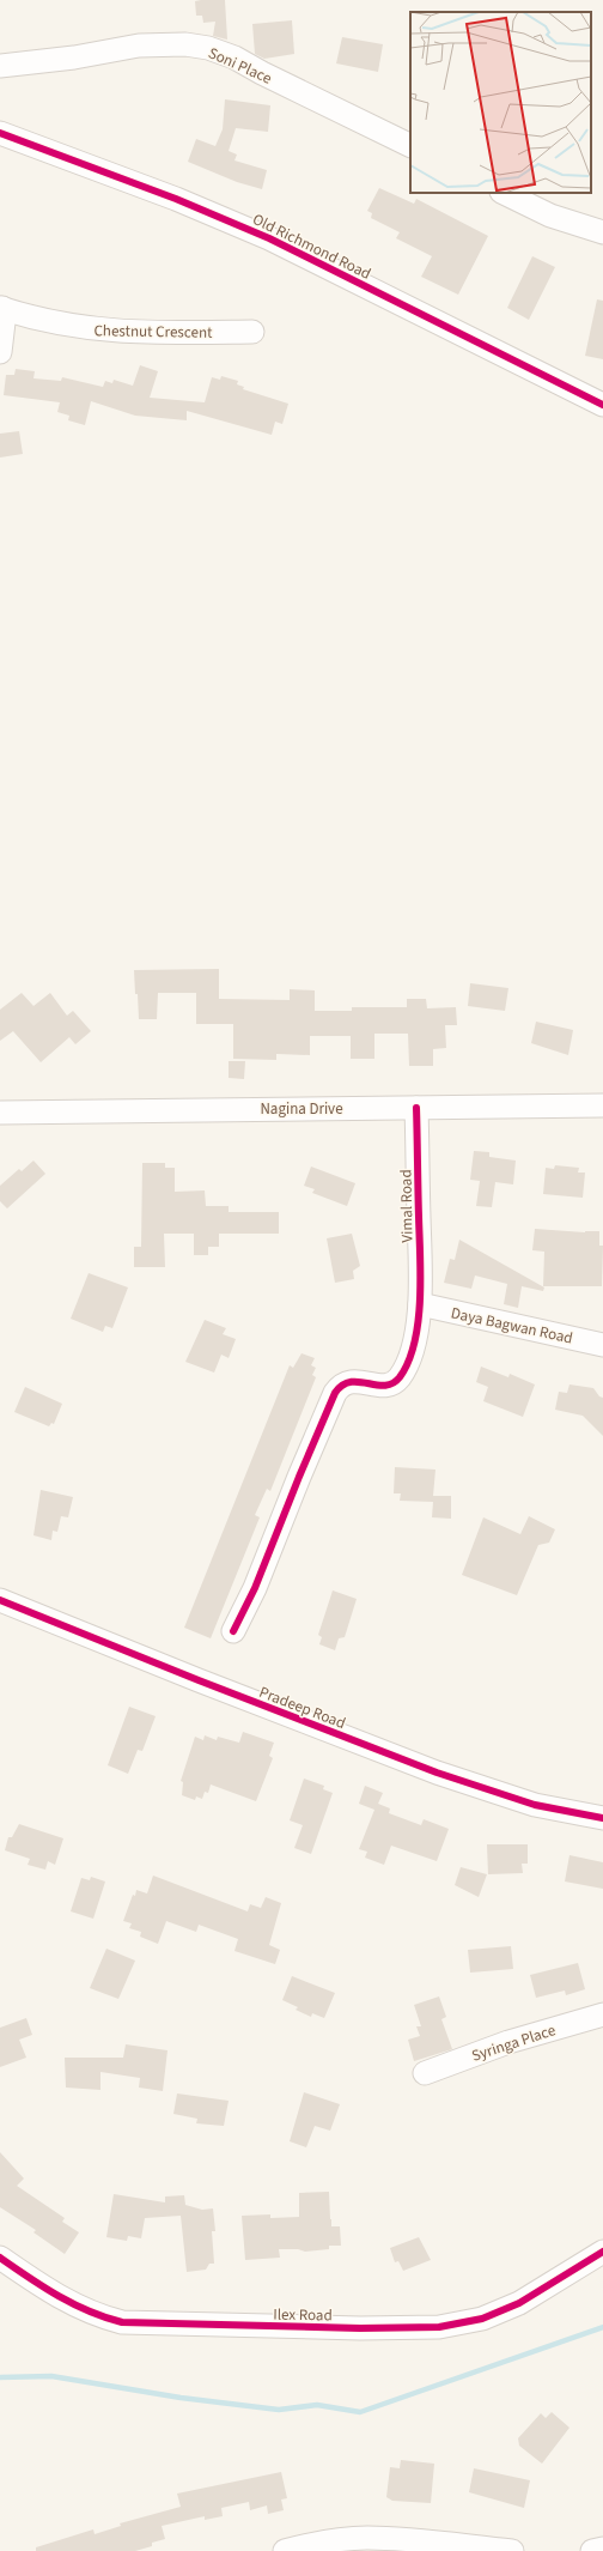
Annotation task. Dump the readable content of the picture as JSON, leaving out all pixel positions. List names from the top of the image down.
{
  "streets": {
    "street": [
      "Soni Place",
      "Old Richmond Road",
      "Chestnut Crescent",
      "Nagina Drive",
      "Vimal Road",
      "Daya Bagwan Road",
      "Pradeep Road",
      "Syringa Place",
      "Ilex Road"
    ]
  },
  "crossings": [
    ["Nagina Drive", "Vimal Road"],
    ["Vimal Road", "Daya Bagwan Road"]
  ]
}
